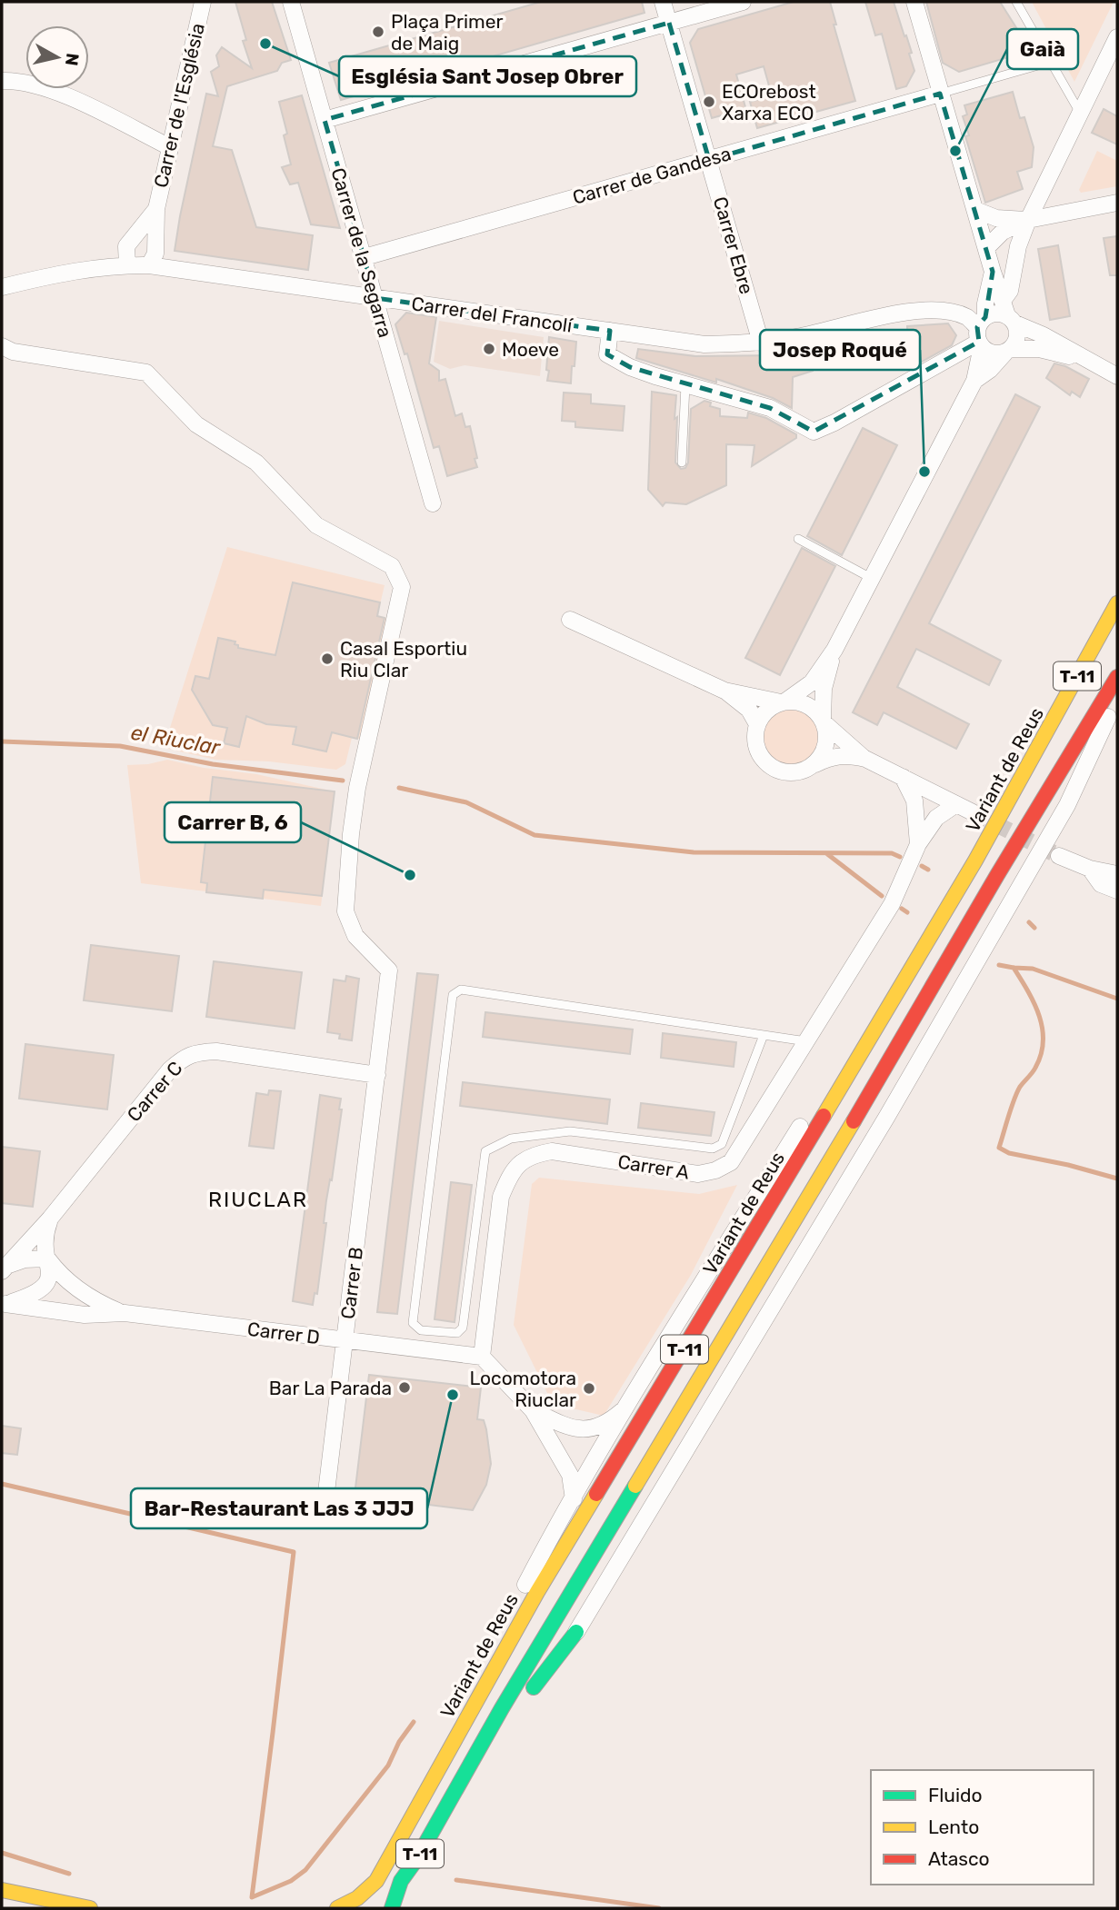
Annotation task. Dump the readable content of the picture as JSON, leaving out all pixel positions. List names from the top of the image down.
{
  "streets": {
    "highway": ["T-11", "Variant de Reus"],
    "street": [
      "Carrer de l'Església",
      "Carrer de Gandesa",
      "Carrer Ebre",
      "Carrer de la Segarra",
      "Carrer del Francolí",
      "Carrer C",
      "Carrer A",
      "Carrer B",
      "Carrer D"
    ]
  },
  "crossings": [
    ["Carrer de l'Església", "Carrer del Francolí"],
    ["Carrer de Gandesa", "Carrer Ebre"],
    ["Carrer de Gandesa", "Carrer de la Segarra"],
    ["Carrer Ebre", "Carrer del Francolí"],
    ["Carrer de la Segarra", "Carrer del Francolí"],
    ["Carrer C", "Carrer B"],
    ["Carrer A", "Carrer D"],
    ["Carrer B", "Carrer D"]
  ],
  "districts": ["RIUCLAR"],
  "water": ["el Riuclar"],
  "places": [
    "Plaça Primer de Maig",
    "Església Sant Josep Obrer",
    "ECOrebost Xarxa ECO",
    "Gaià",
    "Moeve",
    "Josep Roqué",
    "Casal Esportiu Riu Clar",
    "Carrer B, 6",
    "Bar La Parada",
    "Locomotora Riuclar",
    "Bar-Restaurant Las 3 JJJ"
  ],
  "legend": ["Fluido", "Lento", "Atasco"],
  "north": "right"
}
